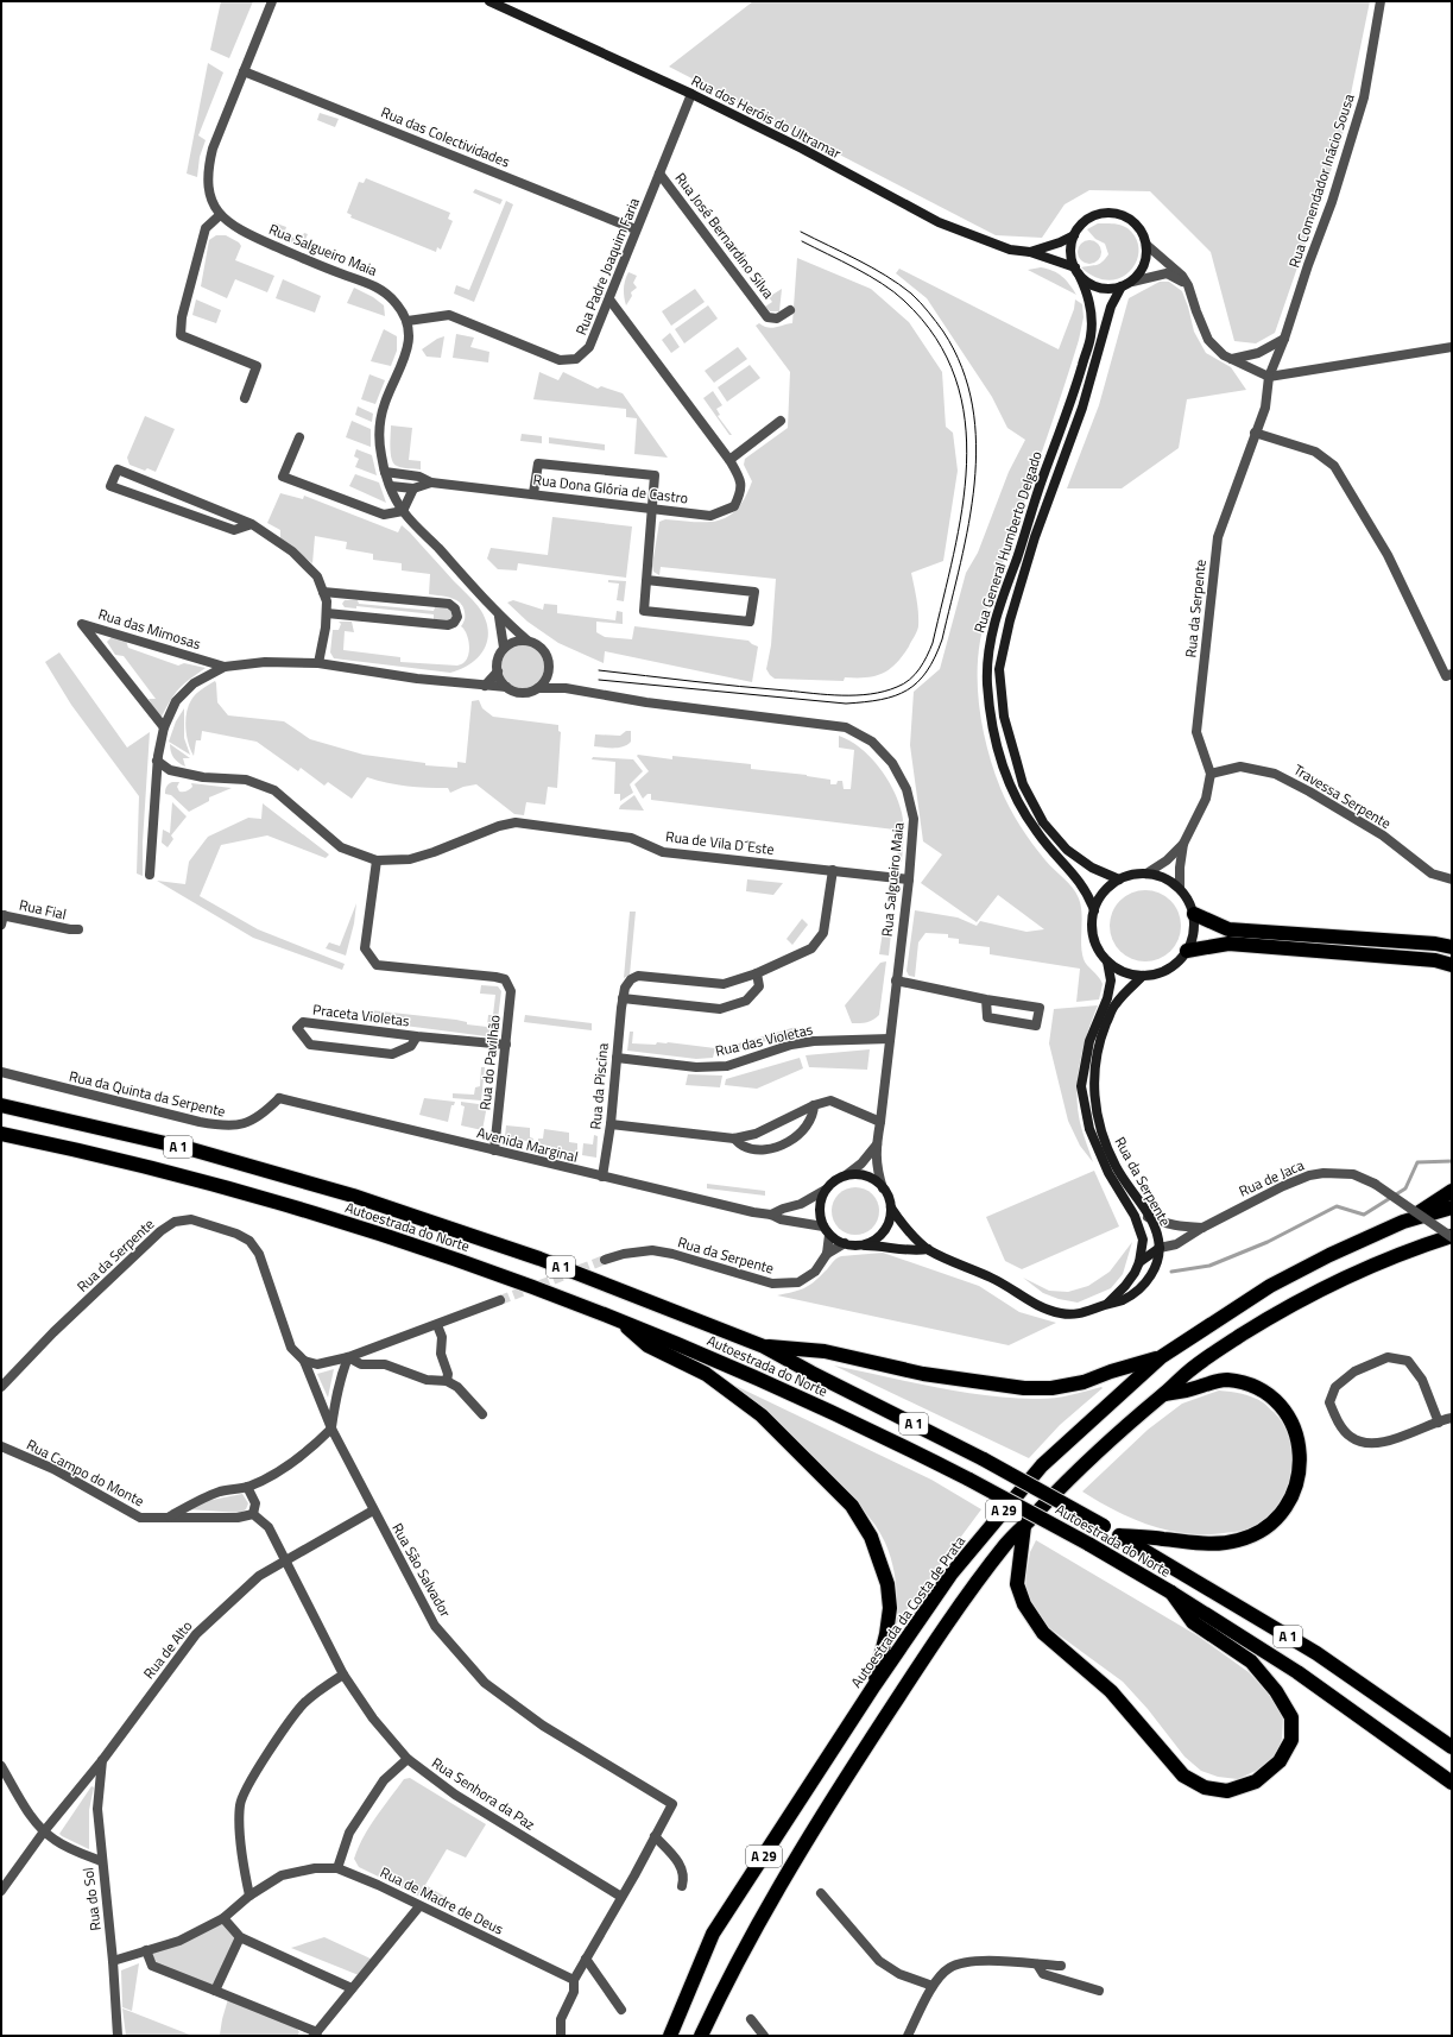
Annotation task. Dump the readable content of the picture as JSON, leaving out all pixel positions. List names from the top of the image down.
{
  "streets": {
    "highway": [
      "A 1",
      "Autoestrada do Norte",
      "A 29",
      "Autoestrada da Costa de Prata"
    ],
    "main road": [
      "Rua dos Heróis do Ultramar",
      "Rua General Humberto Delgado",
      "Rua da Serpente",
      "Rua de Jaca"
    ],
    "street": [
      "Rua das Colectividades",
      "Rua Comendador Inácio Sousa",
      "Rua José Bernardino Silva",
      "Rua Salgueiro Maia",
      "Rua Padre Joaquim Faria",
      "Rua Dona Glória de Castro",
      "Rua das Mimosas",
      "Travessa Serpente",
      "Rua de Vila D´Este",
      "Rua Fial",
      "Praceta Violetas",
      "Rua das Violetas",
      "Rua do Pavilhão",
      "Rua da Piscina",
      "Rua da Quinta da Serpente",
      "Avenida Marginal",
      "Rua Campo do Monte",
      "Rua São Salvador",
      "Rua de Alto",
      "Rua Senhora da Paz",
      "Rua do Sol",
      "Rua de Madre de Deus"
    ]
  },
  "crossings": [
    ["Rua dos Heróis do Ultramar", "Rua Padre Joaquim Faria"],
    ["Rua dos Heróis do Ultramar", "Rua General Humberto Delgado"],
    ["Rua das Colectividades", "Rua Salgueiro Maia"],
    ["Rua das Colectividades", "Rua Padre Joaquim Faria"],
    ["Rua Comendador Inácio Sousa", "Rua da Serpente"],
    ["Rua José Bernardino Silva", "Rua Padre Joaquim Faria"],
    ["Rua Salgueiro Maia", "Rua Padre Joaquim Faria"],
    ["Rua Salgueiro Maia", "Rua da Serpente"],
    ["Rua Salgueiro Maia", "Rua das Mimosas"],
    ["Rua Salgueiro Maia", "Rua das Violetas"],
    ["Rua Salgueiro Maia", "Avenida Marginal"],
    ["Rua Padre Joaquim Faria", "Rua Dona Glória de Castro"],
    ["Rua General Humberto Delgado", "Rua da Serpente"],
    ["Rua da Serpente", "Travessa Serpente"],
    ["Rua da Serpente", "Avenida Marginal"],
    ["Rua da Serpente", "Rua de Jaca"],
    ["Rua da Serpente", "Rua São Salvador"],
    ["Rua das Mimosas", "Rua de Vila D´Este"],
    ["Rua de Vila D´Este", "Rua do Pavilhão"],
    ["Praceta Violetas", "Rua do Pavilhão"],
    ["Rua das Violetas", "Rua da Piscina"],
    ["Rua do Pavilhão", "Avenida Marginal"],
    ["Rua da Piscina", "Avenida Marginal"],
    ["Rua da Quinta da Serpente", "Avenida Marginal"],
    ["Rua de Jaca", "A 29"],
    ["Rua Campo do Monte", "Rua São Salvador"],
    ["Rua São Salvador", "Rua de Alto"],
    ["Rua de Alto", "Rua Senhora da Paz"],
    ["Rua de Alto", "Rua do Sol"],
    ["Rua do Sol", "Rua de Madre de Deus"]
  ]
}
